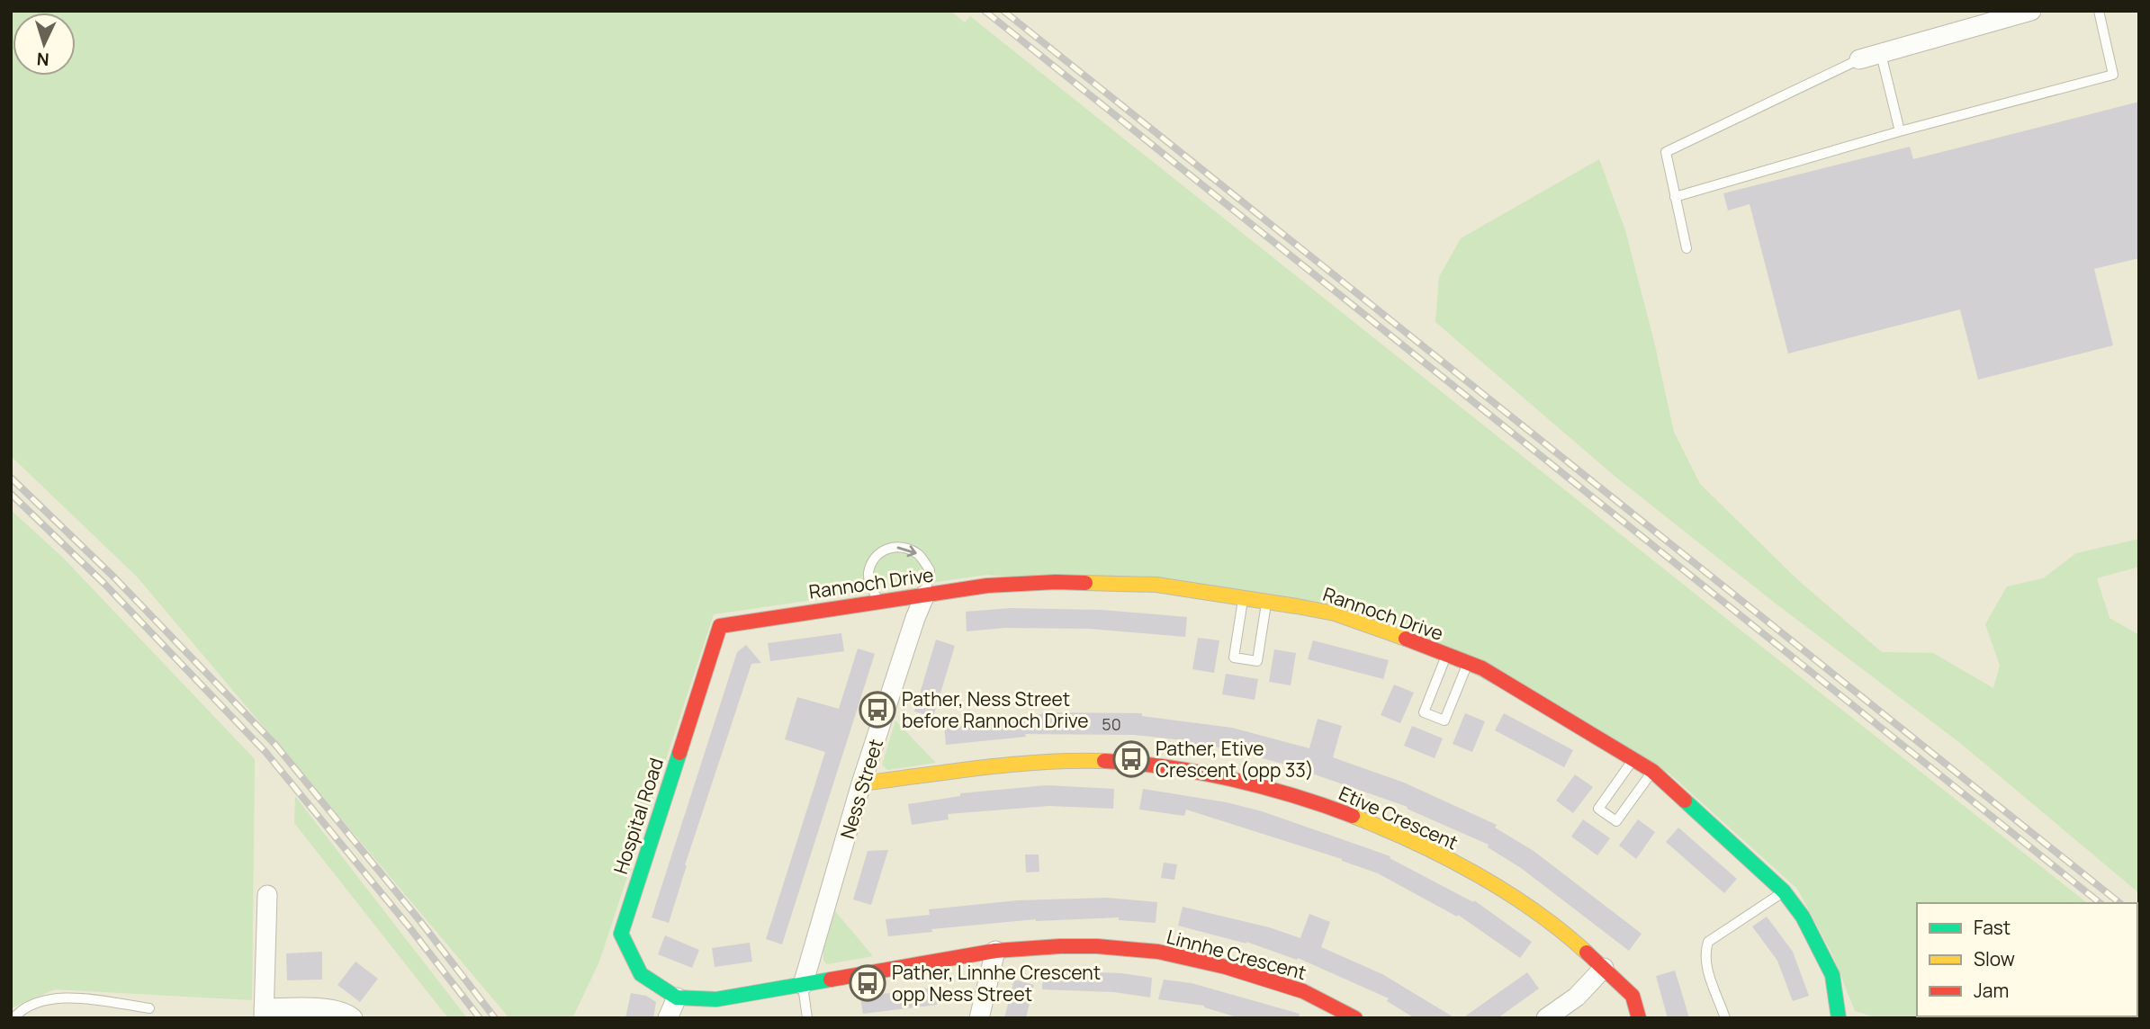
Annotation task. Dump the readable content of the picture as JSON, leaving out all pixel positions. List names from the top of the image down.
{
  "streets": {
    "street": [
      "Rannoch Drive",
      "Ness Street",
      "Hospital Road",
      "Etive Crescent",
      "Linnhe Crescent"
    ]
  },
  "crossings": [
    ["Rannoch Drive", "Ness Street"],
    ["Rannoch Drive", "Hospital Road"],
    ["Ness Street", "Etive Crescent"],
    ["Ness Street", "Linnhe Crescent"],
    ["Hospital Road", "Linnhe Crescent"]
  ],
  "places": {
    "bus stop": ["Pather, Ness Street before Rannoch Drive", "Pather, Etive Crescent (opp 33)", "Pather, Linnhe Crescent opp Ness Street"]
  },
  "house_numbers": ["50"],
  "legend": ["Fast", "Slow", "Jam"],
  "north": "bottom"
}
